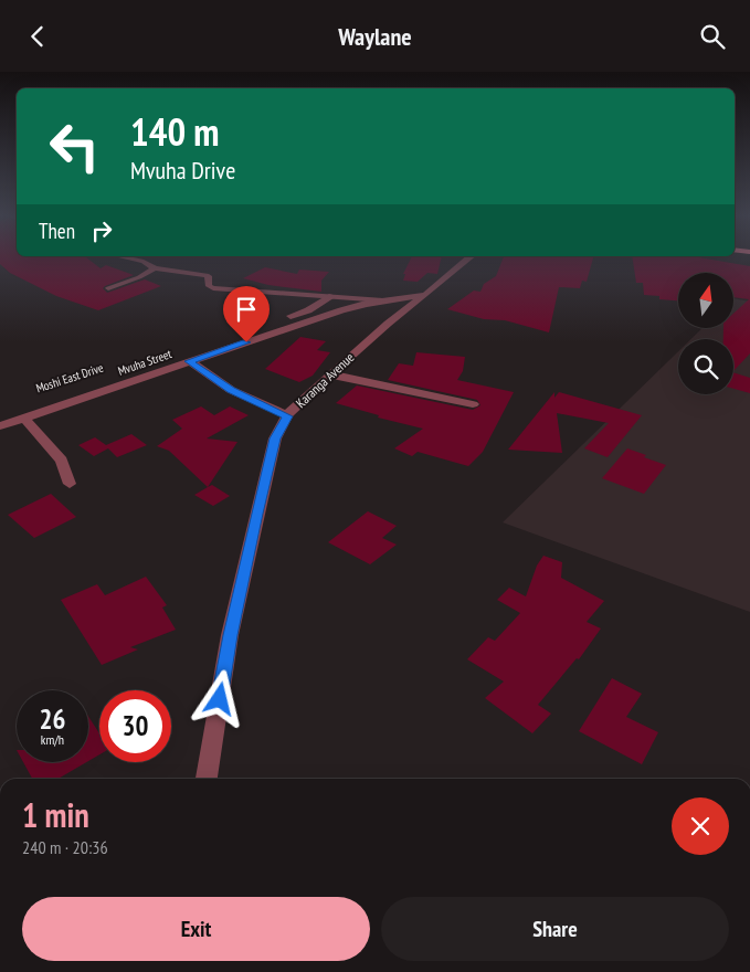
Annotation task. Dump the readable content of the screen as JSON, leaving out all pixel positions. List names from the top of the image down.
{
  "streets": {
    "street": ["Mvuha Street", "Moshi East Drive", "Karanga Avenue"]
  },
  "crossings": [
    ["Mvuha Street", "Karanga Avenue"]
  ],
  "north": "top",
  "page": {
    "header": "Waylane",
    "turn": ["140 m", "Mvuha Drive"],
    "then": "Then",
    "speed": "26 km/h",
    "limit": "30",
    "heading": ["1 min", "240 m · 20:36"],
    "buttons": ["Exit", "Share"]
  }
}
